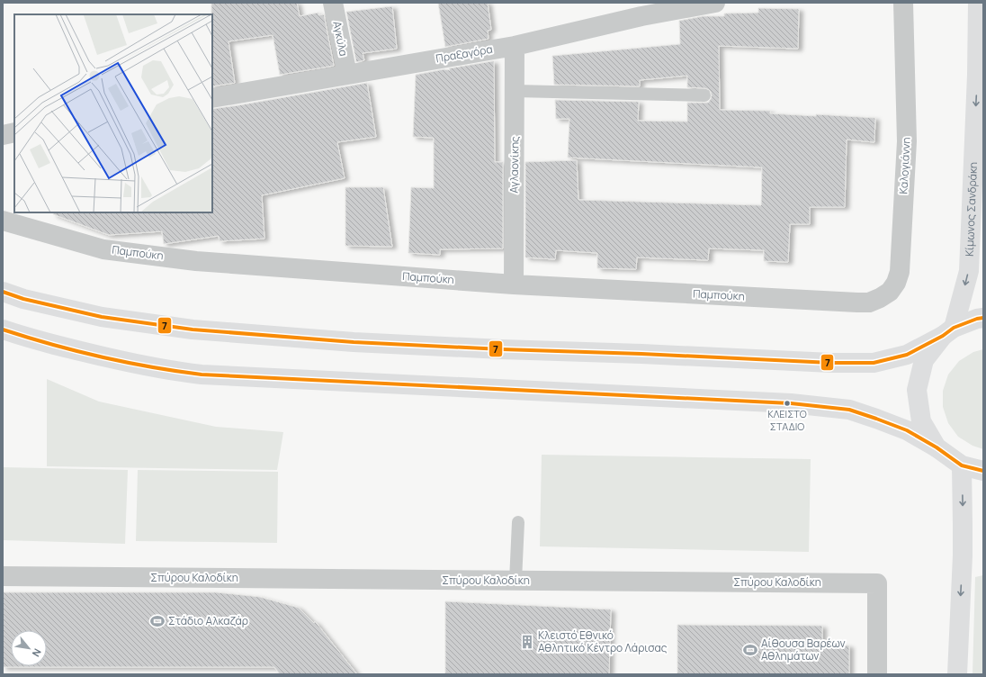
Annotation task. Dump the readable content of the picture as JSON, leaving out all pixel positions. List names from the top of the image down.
{
  "streets": {
    "main road": ["Κίμωνος Σανδράκη"],
    "street": [
      "Αγκύλα",
      "Πραξαγόρα",
      "Αγλαονίκης",
      "Καλογιάννη",
      "Παμπούκη",
      "Σπύρου Καλοδίκη"
    ]
  },
  "crossings": [
    ["Αγκύλα", "Πραξαγόρα"],
    ["Πραξαγόρα", "Αγλαονίκης"],
    ["Αγλαονίκης", "Παμπούκη"],
    ["Καλογιάννη", "Παμπούκη"]
  ],
  "one_way": ["Κίμωνος Σανδράκη"],
  "places": {
    "other": ["ΚΛΕΙΣΤΟ ΣΤΑΔΙΟ"],
    "sports": ["Στάδιο Αλκαζάρ", "Αίθουσα Βαρέων Αθλημάτων"],
    "building": ["Κλειστό Εθνικό Αθλητικό Κέντρο Λάρισας"]
  },
  "lines": ["transit line 7"],
  "north": "bottom right"
}
